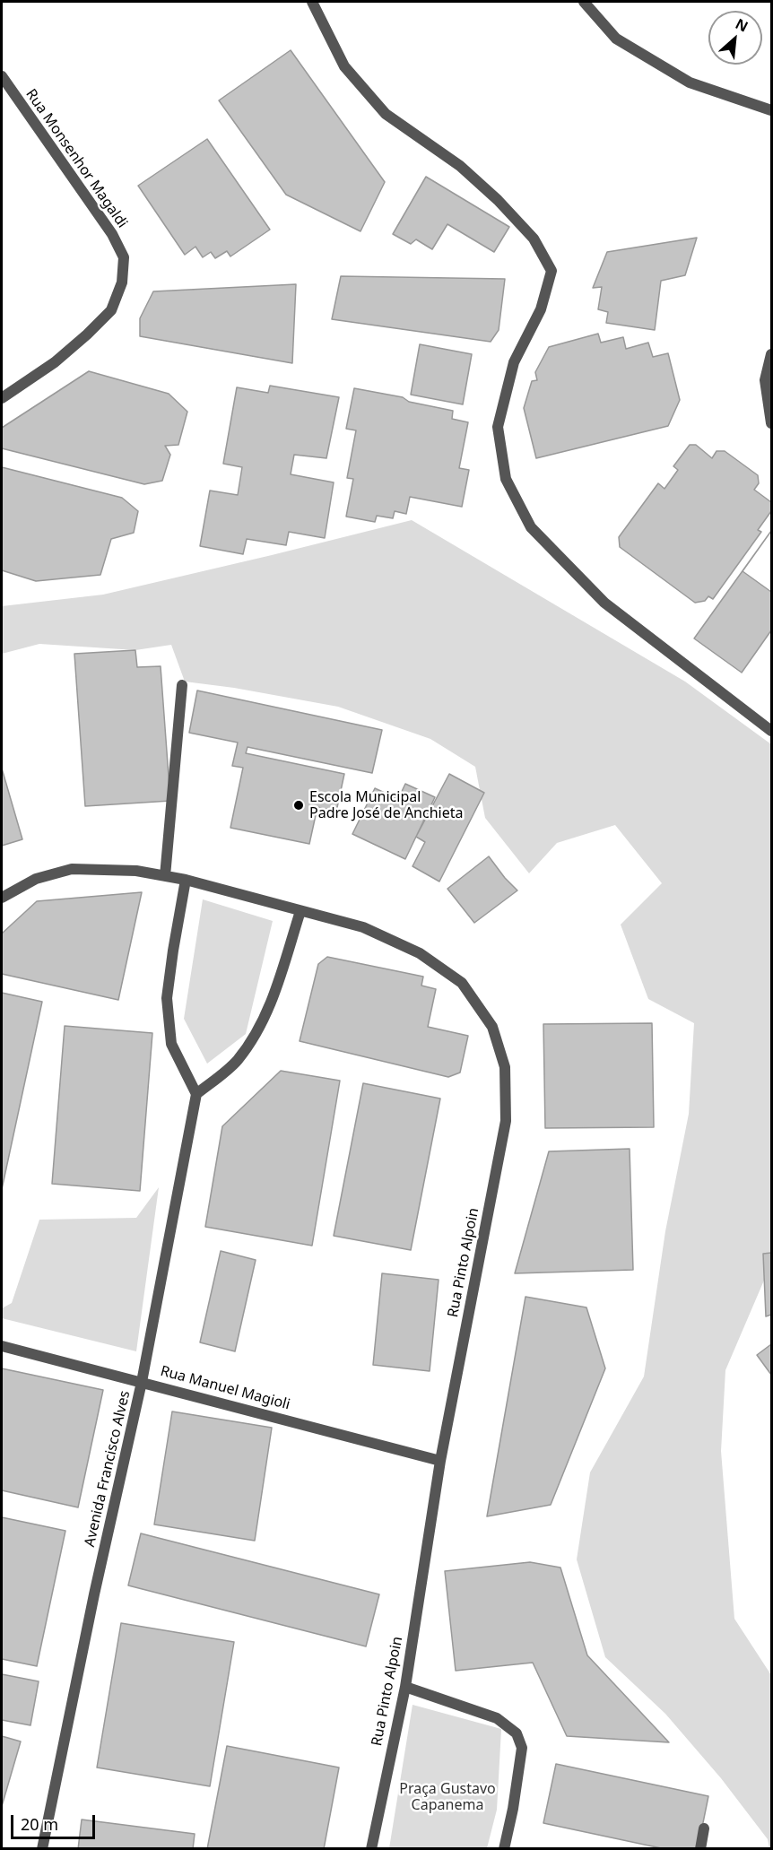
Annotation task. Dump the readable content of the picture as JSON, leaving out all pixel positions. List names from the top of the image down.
{
  "streets": {
    "street": [
      "Rua Monsenhor Magaldi",
      "Rua Pinto Alpoin",
      "Rua Manuel Magioli",
      "Avenida Francisco Alves"
    ]
  },
  "crossings": [
    ["Rua Pinto Alpoin", "Rua Manuel Magioli"],
    ["Rua Manuel Magioli", "Avenida Francisco Alves"]
  ],
  "parks": ["Praça Gustavo Capanema"],
  "places": ["Escola Municipal Padre José de Anchieta"],
  "scale_bar": "20 m",
  "north": "top right"
}
